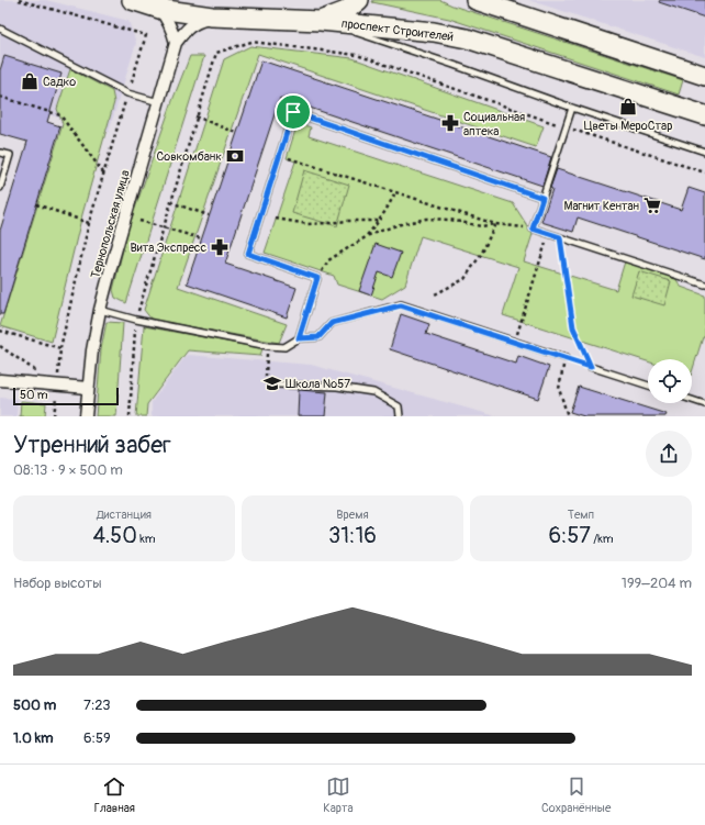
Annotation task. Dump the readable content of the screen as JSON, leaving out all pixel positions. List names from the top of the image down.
{
  "streets": {
    "main road": ["проспект Строителей"],
    "street": ["Тернопольская улица"]
  },
  "crossings": [
    ["проспект Строителей", "Тернопольская улица"]
  ],
  "places": {
    "shop": ["Садко", "Цветы МероСтар"],
    "pharmacy": ["Социальная аптека", "Вита Экспресс"],
    "bank": ["Совкомбанк"],
    "supermarket": ["Магнит Кентан"],
    "school or university": ["Школа №57"]
  },
  "scale_bar": "50 m",
  "page": {
    "scale": "50 m",
    "heading": ["Утренний забег", "08:13 · 9 × 500 m"],
    "stats": [
      ["Дистанция", "4.50 km"],
      ["Время", "31:16"],
      ["Темп", "6:57 /km"]
    ],
    "chart": ["Набор высоты", "199–204 m"],
    "list": [
      {
        "name": "500 m",
        "note": "7:23"
      },
      {
        "name": "1.0 km",
        "note": "6:59"
      }
    ],
    "tabs": ["Главная", "Карта", "Сохранённые"]
  }
}
